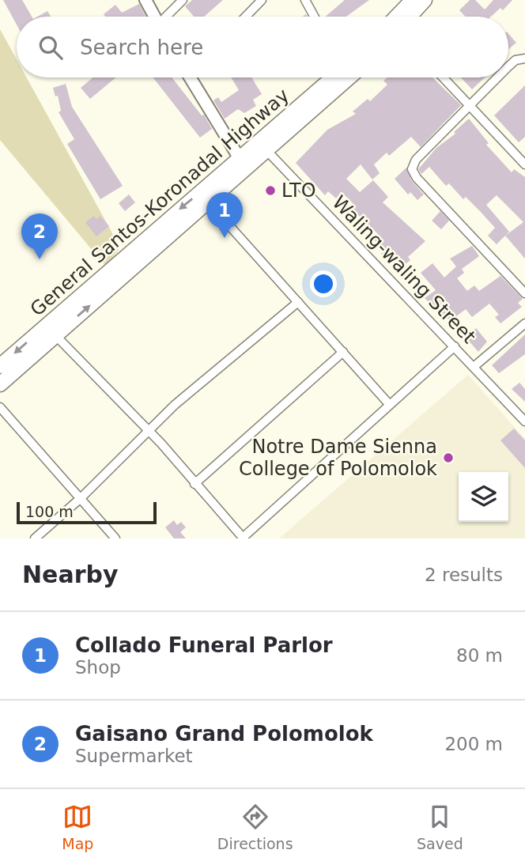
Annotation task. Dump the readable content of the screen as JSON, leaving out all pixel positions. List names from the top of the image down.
{
  "streets": {
    "highway": ["General Santos-Koronadal Highway"],
    "street": ["Waling-waling Street"]
  },
  "crossings": [
    ["General Santos-Koronadal Highway", "Waling-waling Street"]
  ],
  "places": ["LTO", "Notre Dame Sienna College of Polomolok"],
  "scale_bar": "100 m",
  "page": {
    "search": "Search here",
    "pins": ["1", "2"],
    "scale": "100 m",
    "heading": ["Nearby", "2 results"],
    "list": [
      {
        "mark": "1",
        "name": "Collado Funeral Parlor",
        "note": "Shop",
        "value": "80 m"
      },
      {
        "mark": "2",
        "name": "Gaisano Grand Polomolok",
        "note": "Supermarket",
        "value": "200 m"
      }
    ],
    "nav": ["Map", "Directions", "Saved"]
  }
}
